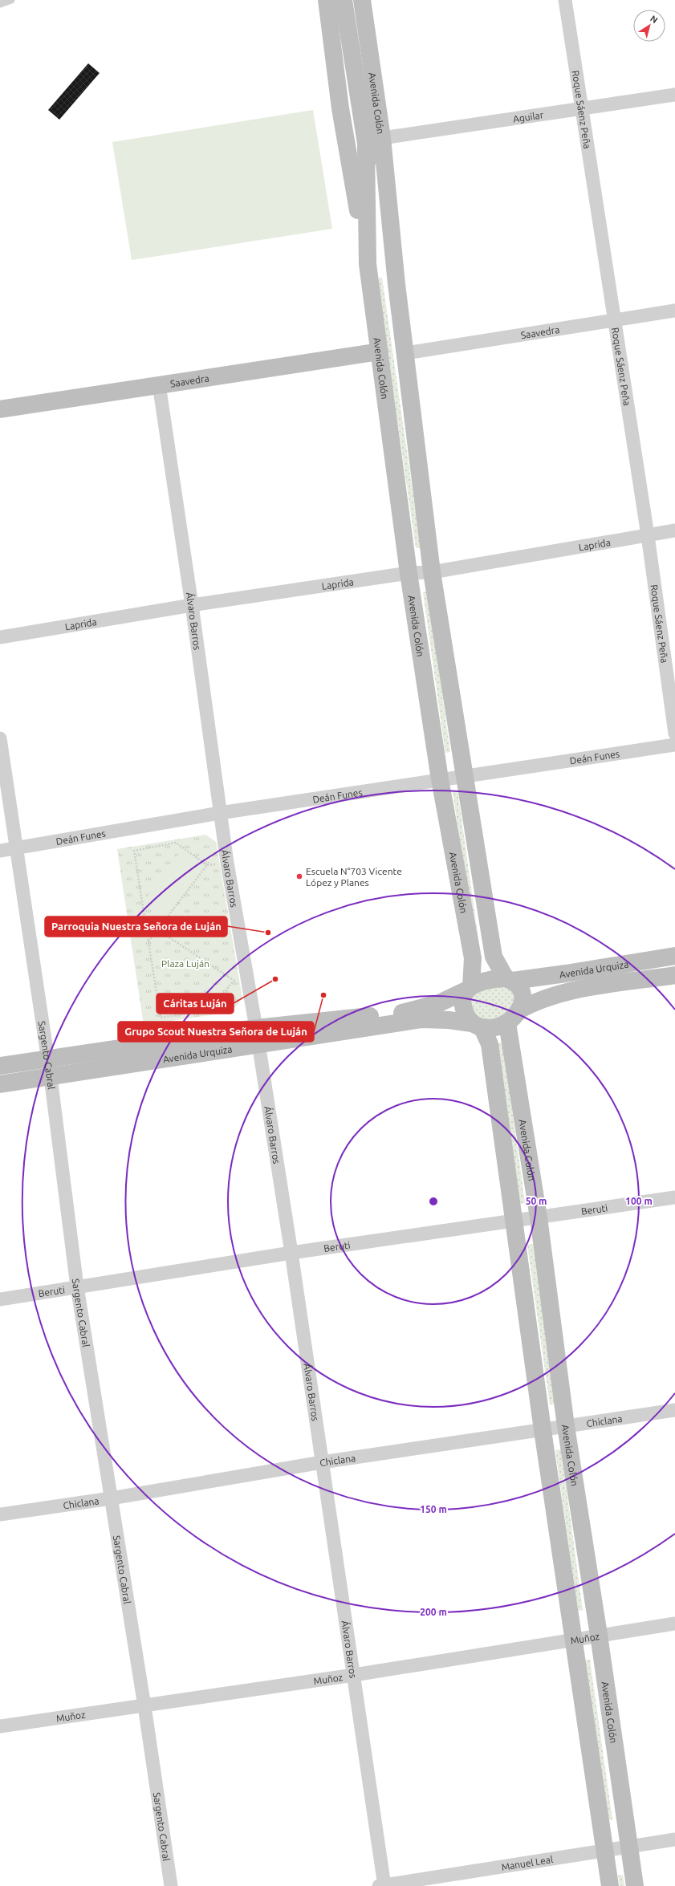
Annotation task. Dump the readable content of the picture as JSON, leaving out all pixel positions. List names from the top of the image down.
{
  "streets": {
    "main road": ["Avenida Colón", "Saavedra", "Avenida Urquiza"],
    "street": [
      "Roque Sáenz Peña",
      "Aguilar",
      "Laprida",
      "Álvaro Barros",
      "Deán Funes",
      "Sargento Cabral",
      "Beruti",
      "Chiclana",
      "Muñoz",
      "Manuel Leal"
    ]
  },
  "crossings": [
    ["Avenida Colón", "Aguilar"],
    ["Avenida Colón", "Saavedra"],
    ["Avenida Colón", "Laprida"],
    ["Avenida Colón", "Deán Funes"],
    ["Avenida Colón", "Avenida Urquiza"],
    ["Avenida Colón", "Beruti"],
    ["Avenida Colón", "Chiclana"],
    ["Avenida Colón", "Muñoz"],
    ["Avenida Colón", "Manuel Leal"],
    ["Roque Sáenz Peña", "Aguilar"],
    ["Roque Sáenz Peña", "Saavedra"],
    ["Roque Sáenz Peña", "Laprida"],
    ["Saavedra", "Álvaro Barros"],
    ["Laprida", "Álvaro Barros"],
    ["Álvaro Barros", "Deán Funes"],
    ["Álvaro Barros", "Avenida Urquiza"],
    ["Álvaro Barros", "Beruti"],
    ["Álvaro Barros", "Chiclana"],
    ["Álvaro Barros", "Muñoz"],
    ["Álvaro Barros", "Manuel Leal"],
    ["Deán Funes", "Sargento Cabral"],
    ["Avenida Urquiza", "Sargento Cabral"],
    ["Sargento Cabral", "Beruti"],
    ["Sargento Cabral", "Chiclana"],
    ["Sargento Cabral", "Muñoz"]
  ],
  "parks": ["Plaza Luján"],
  "places": [
    "Escuela N°703 Vicente López y Planes",
    "Parroquia Nuestra Señora de Luján",
    "Cáritas Luján",
    "Grupo Scout Nuestra Señora de Luján"
  ],
  "north": "top right",
  "rings": [
    "50 m",
    "100 m",
    "150 m",
    "200 m"
  ]
}
